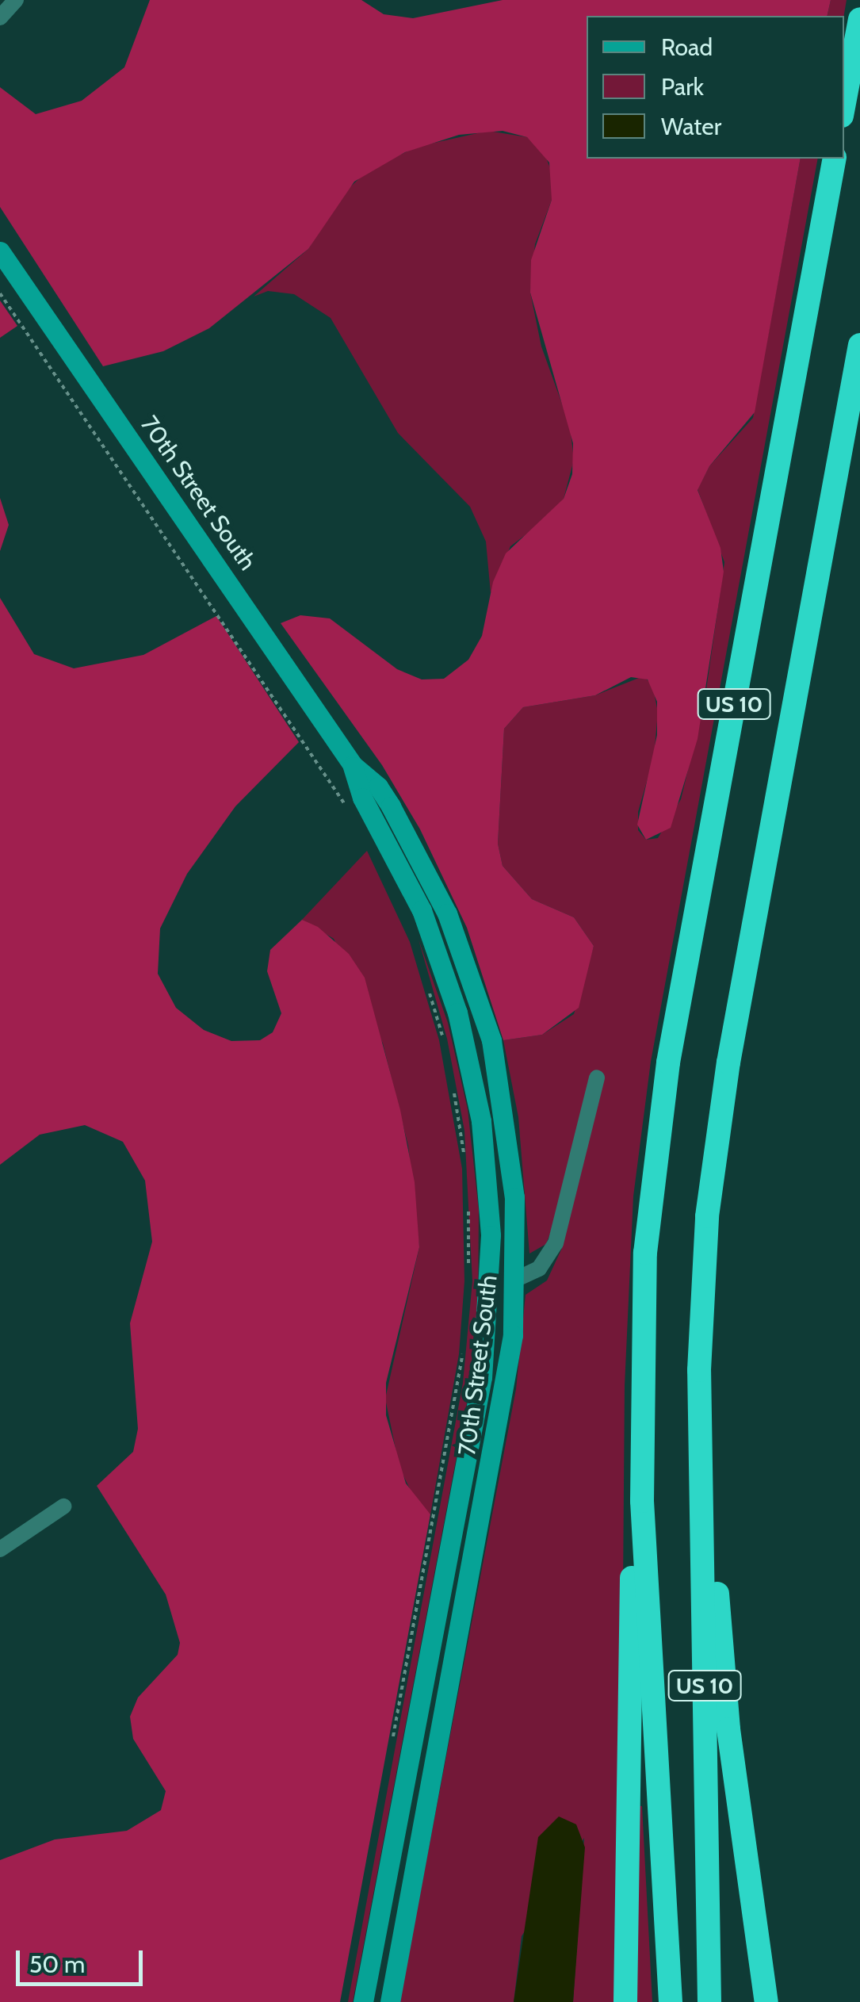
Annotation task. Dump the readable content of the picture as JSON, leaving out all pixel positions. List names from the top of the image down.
{
  "streets": {
    "highway": ["US 10"],
    "main road": ["70th Street South"]
  },
  "legend": ["Road", "Park", "Water"],
  "scale_bar": "50 m"
}
